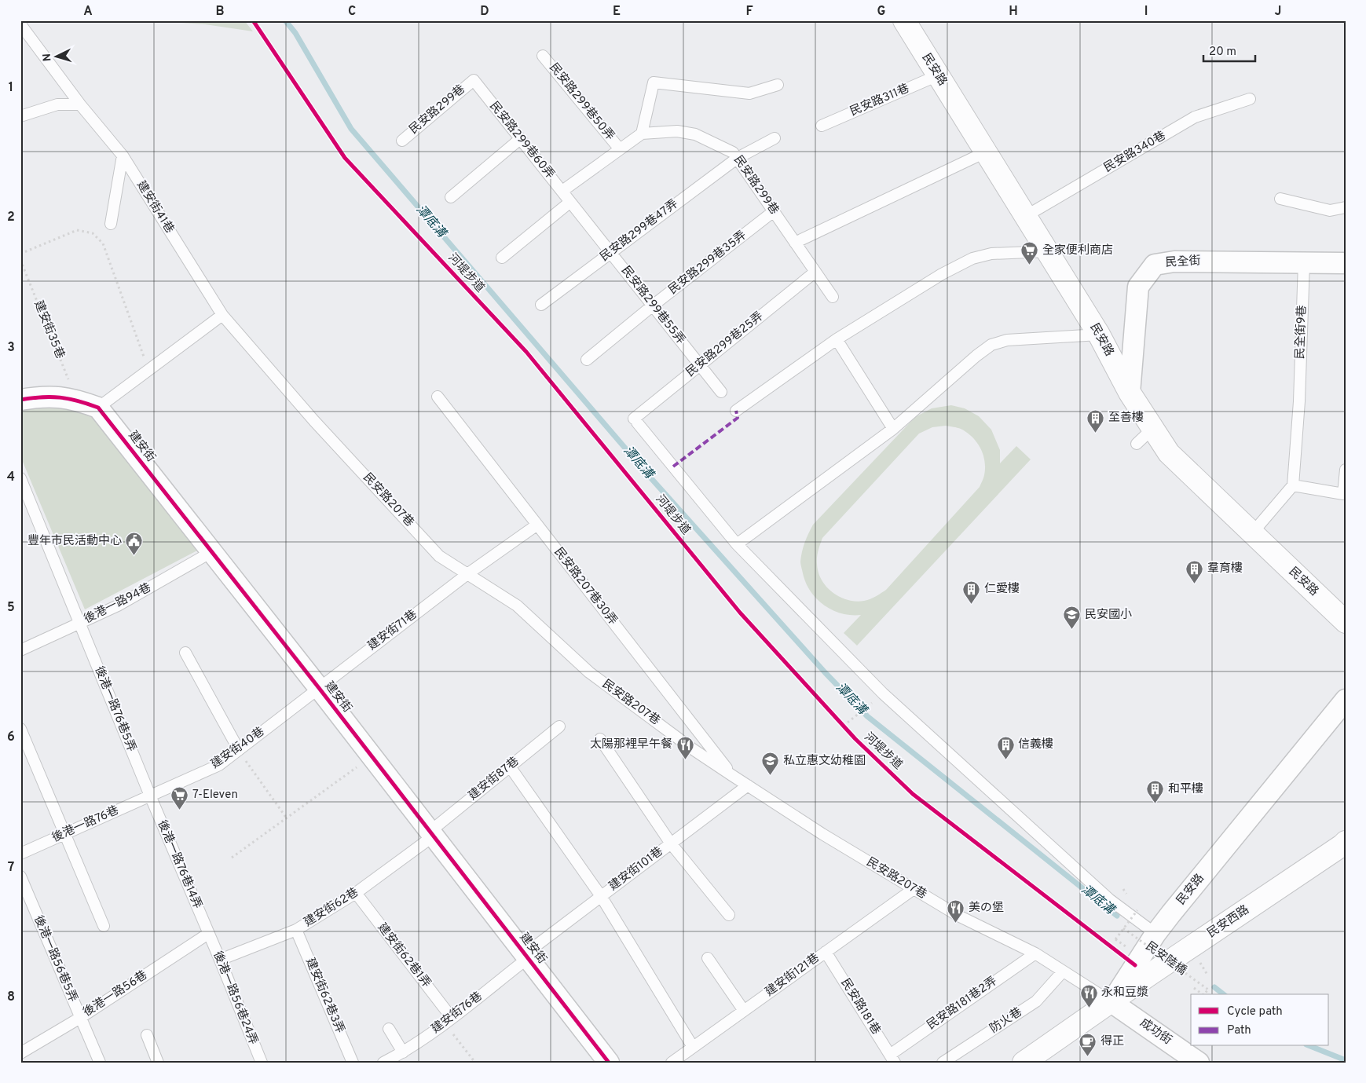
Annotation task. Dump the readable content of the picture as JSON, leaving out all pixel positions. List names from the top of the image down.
{
  "streets": {
    "street": [
      "民安路",
      "民全街",
      "建安街",
      "民安西路",
      "成功街"
    ],
    "lane": [
      "民安路311巷",
      "民安路299巷50弄",
      "民安路299巷",
      "民安路299巷60弄",
      "民安路340巷",
      "建安街41巷",
      "民安路299巷47弄",
      "民安路299巷35弄",
      "民安路299巷55弄",
      "民全街9巷",
      "民安路299巷25弄",
      "民安路207巷",
      "民安路207巷30弄",
      "後港一路94巷",
      "建安街71巷",
      "後港一路76巷5弄",
      "建安街40巷",
      "建安街87巷",
      "後港一路76巷",
      "後港一路76巷14弄",
      "建安街101巷",
      "建安街62巷",
      "建安街62巷1弄",
      "後港一路56巷5弄",
      "建安街121巷",
      "後港一路56巷",
      "建安街62巷3弄",
      "後港一路56巷24弄",
      "民安路181巷2弄",
      "民安路181巷",
      "建安街76巷",
      "防火巷"
    ],
    "path": ["建安街35巷", "民安陸橋"],
    "cycle path": ["河堤步道"]
  },
  "crossings": [
    ["民安路", "民安路311巷"],
    ["民安路", "民安路340巷"],
    ["民安路", "民全街"],
    ["民安路", "民安路207巷"],
    ["民安路", "民安西路"],
    ["民安路", "成功街"],
    ["民安路299巷", "民安路299巷60弄"],
    ["民安路299巷", "民安路299巷47弄"],
    ["民安路299巷", "民安路299巷35弄"],
    ["民安路299巷", "民安路299巷25弄"],
    ["民安路299巷60弄", "民安路299巷55弄"],
    ["建安街41巷", "民安路207巷"],
    ["民安路299巷47弄", "民安路299巷55弄"],
    ["民全街", "民全街9巷"],
    ["民安路299巷35弄", "民安路299巷55弄"],
    ["民安路299巷55弄", "民安路299巷25弄"],
    ["建安街", "後港一路94巷"],
    ["建安街", "建安街71巷"],
    ["建安街", "建安街40巷"],
    ["建安街", "建安街87巷"],
    ["建安街", "建安街101巷"],
    ["建安街", "建安街62巷"],
    ["建安街", "建安街76巷"],
    ["民安路207巷", "民安路207巷30弄"],
    ["民安路207巷", "建安街71巷"],
    ["民安路207巷", "建安街101巷"],
    ["民安路207巷", "民安西路"],
    ["民安路207巷", "建安街121巷"],
    ["民安路207巷", "民安路181巷2弄"],
    ["民安路207巷", "防火巷"],
    ["民安路207巷", "成功街"],
    ["民安路207巷30弄", "建安街71巷"],
    ["後港一路94巷", "後港一路76巷5弄"],
    ["建安街71巷", "建安街40巷"],
    ["後港一路76巷5弄", "建安街40巷"],
    ["後港一路76巷5弄", "後港一路76巷"],
    ["後港一路76巷5弄", "後港一路76巷14弄"],
    ["建安街40巷", "後港一路76巷"],
    ["建安街40巷", "後港一路76巷14弄"],
    ["建安街87巷", "建安街62巷"],
    ["後港一路76巷", "後港一路76巷14弄"],
    ["後港一路76巷14弄", "後港一路56巷"],
    ["後港一路76巷14弄", "後港一路56巷24弄"],
    ["建安街101巷", "建安街76巷"],
    ["建安街62巷", "建安街62巷1弄"],
    ["建安街62巷", "建安街62巷3弄"],
    ["建安街62巷", "後港一路56巷24弄"],
    ["民安西路", "成功街"],
    ["建安街62巷1弄", "建安街76巷"],
    ["後港一路56巷5弄", "後港一路56巷"],
    ["建安街121巷", "民安路181巷"],
    ["後港一路56巷", "後港一路56巷24弄"],
    ["民安路181巷2弄", "民安路181巷"]
  ],
  "water": ["潭底溝"],
  "places": {
    "supermarket": ["全家便利商店", "7-Eleven"],
    "building": [
      "至善樓",
      "羣育樓",
      "仁愛樓",
      "信義樓",
      "和平樓"
    ],
    "public building": ["豐年市民活動中心"],
    "school or university": ["民安國小", "私立惠文幼稚園"],
    "restaurant": ["太陽那裡早午餐", "美の堡", "永和豆漿"],
    "cafe": ["得正"]
  },
  "legend": ["Cycle path", "Path"],
  "scale_bar": "20 m",
  "north": "left",
  "grid": {
    "columns": [
      "A",
      "B",
      "C",
      "D",
      "E",
      "F",
      "G",
      "H",
      "I",
      "J"
    ],
    "rows": [
      "1",
      "2",
      "3",
      "4",
      "5",
      "6",
      "7",
      "8"
    ]
  }
}
